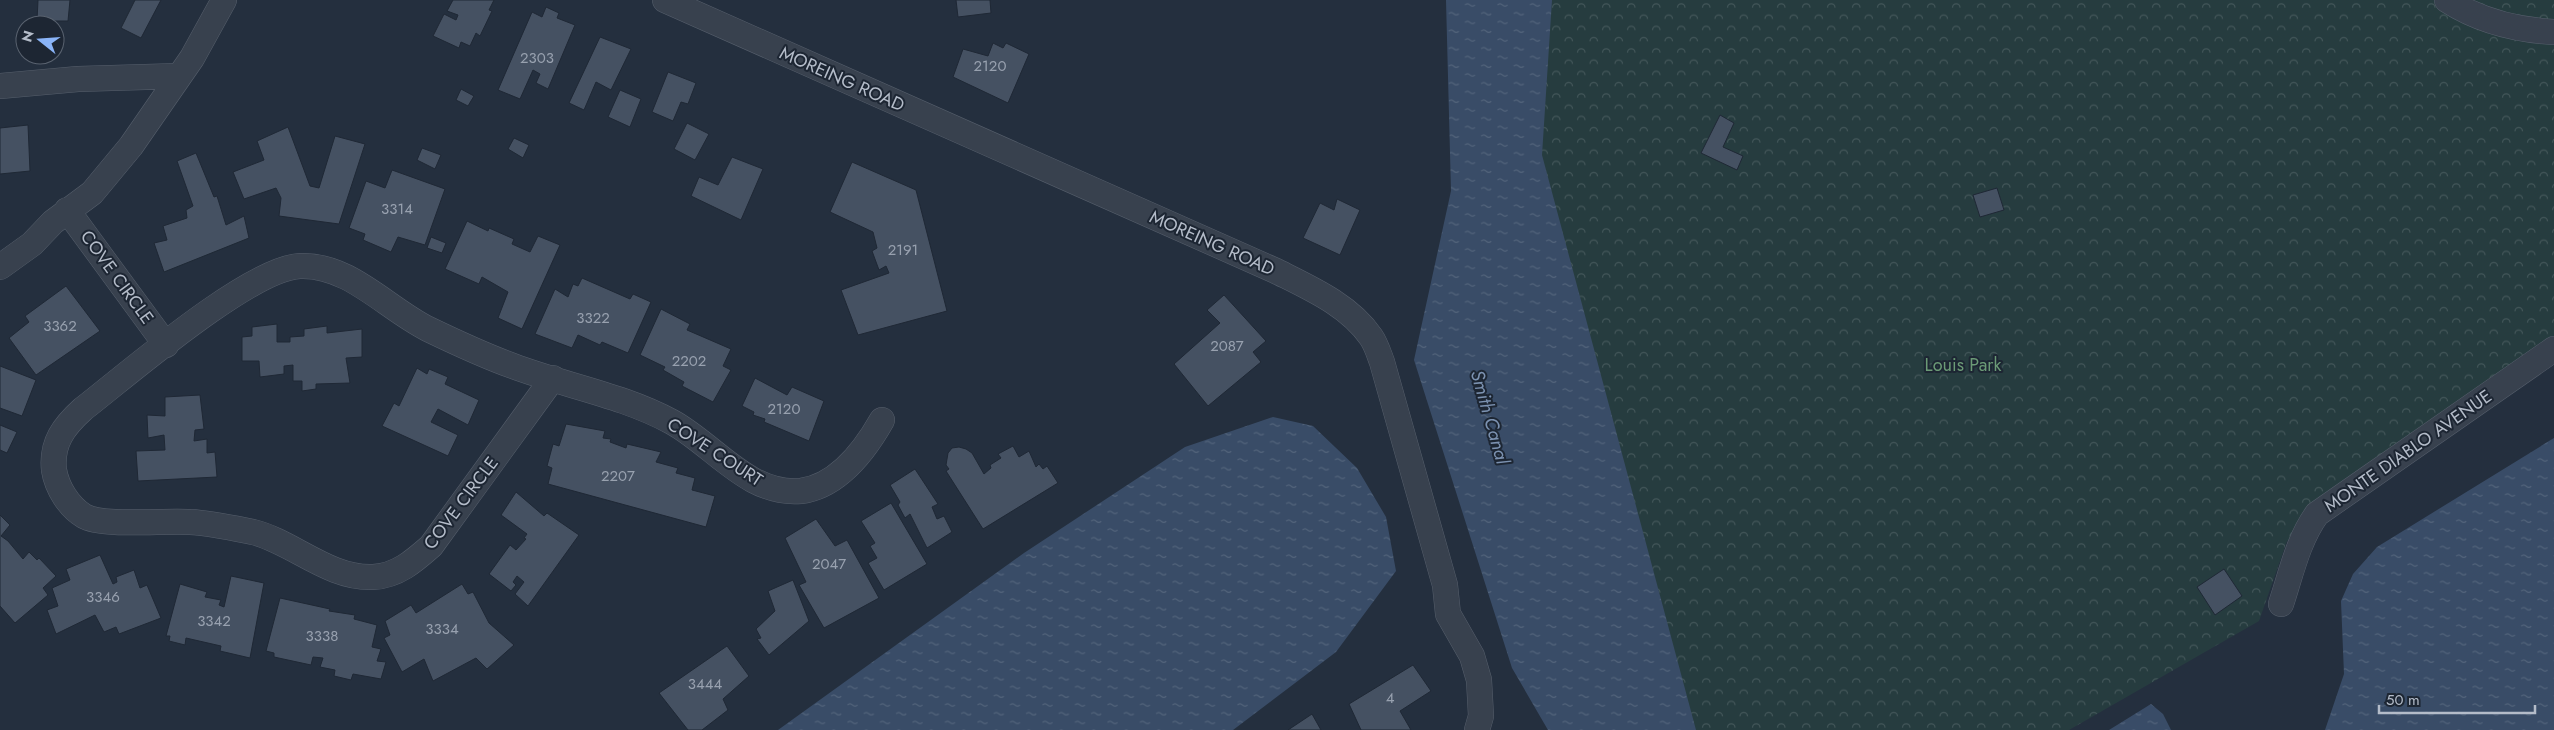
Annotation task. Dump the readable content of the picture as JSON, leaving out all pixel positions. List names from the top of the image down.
{
  "streets": {
    "street": [
      "MOREING ROAD",
      "COVE CIRCLE",
      "MONTE DIABLO AVENUE",
      "COVE COURT"
    ]
  },
  "crossings": [
    ["COVE CIRCLE", "COVE COURT"]
  ],
  "water": ["Smith Canal"],
  "parks": ["Louis Park"],
  "house_numbers": [
    "2303",
    "2120",
    "3314",
    "2191",
    "3322",
    "3362",
    "2087",
    "2202",
    "2120",
    "2207",
    "2047",
    "3346",
    "3342",
    "3334",
    "3338",
    "3444",
    "4"
  ],
  "scale_bar": "50 m",
  "north": "left"
}
